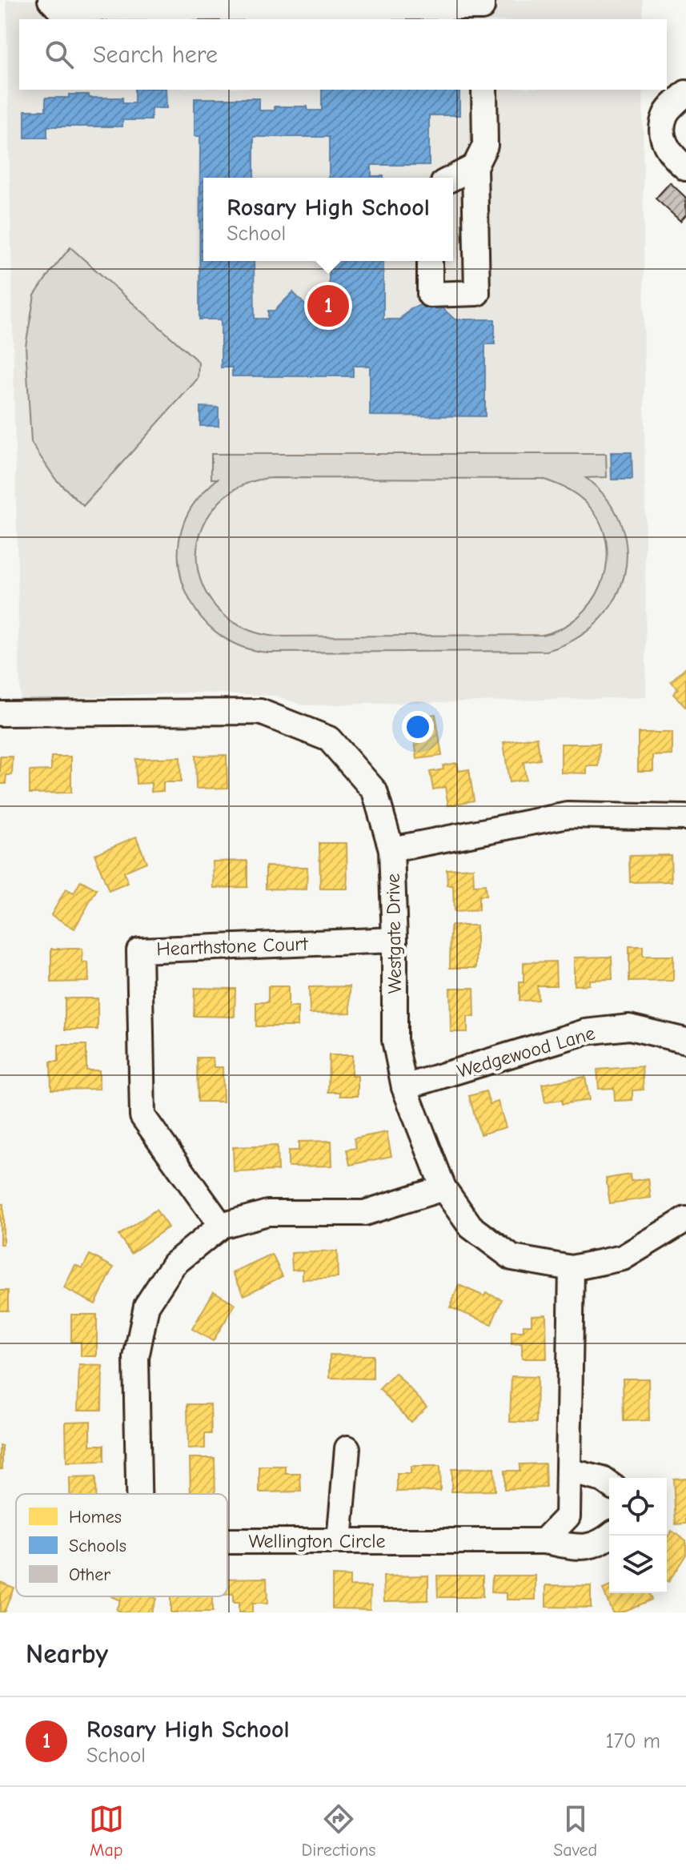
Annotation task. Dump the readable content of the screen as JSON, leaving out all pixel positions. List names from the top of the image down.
{
  "streets": {
    "street": [
      "Westgate Drive",
      "Hearthstone Court",
      "Wedgewood Lane",
      "Wellington Circle"
    ]
  },
  "crossings": [
    ["Westgate Drive", "Hearthstone Court"],
    ["Westgate Drive", "Wedgewood Lane"],
    ["Westgate Drive", "Wellington Circle"],
    ["Hearthstone Court", "Wellington Circle"]
  ],
  "legend": ["Homes", "Schools", "Other"],
  "page": {
    "search": "Search here",
    "popup": ["Rosary High School", "School"],
    "pins": "1",
    "heading": "Nearby",
    "list": [
      {
        "mark": "1",
        "name": "Rosary High School",
        "note": "School",
        "value": "170 m"
      }
    ],
    "nav": ["Map", "Directions", "Saved"]
  }
}
